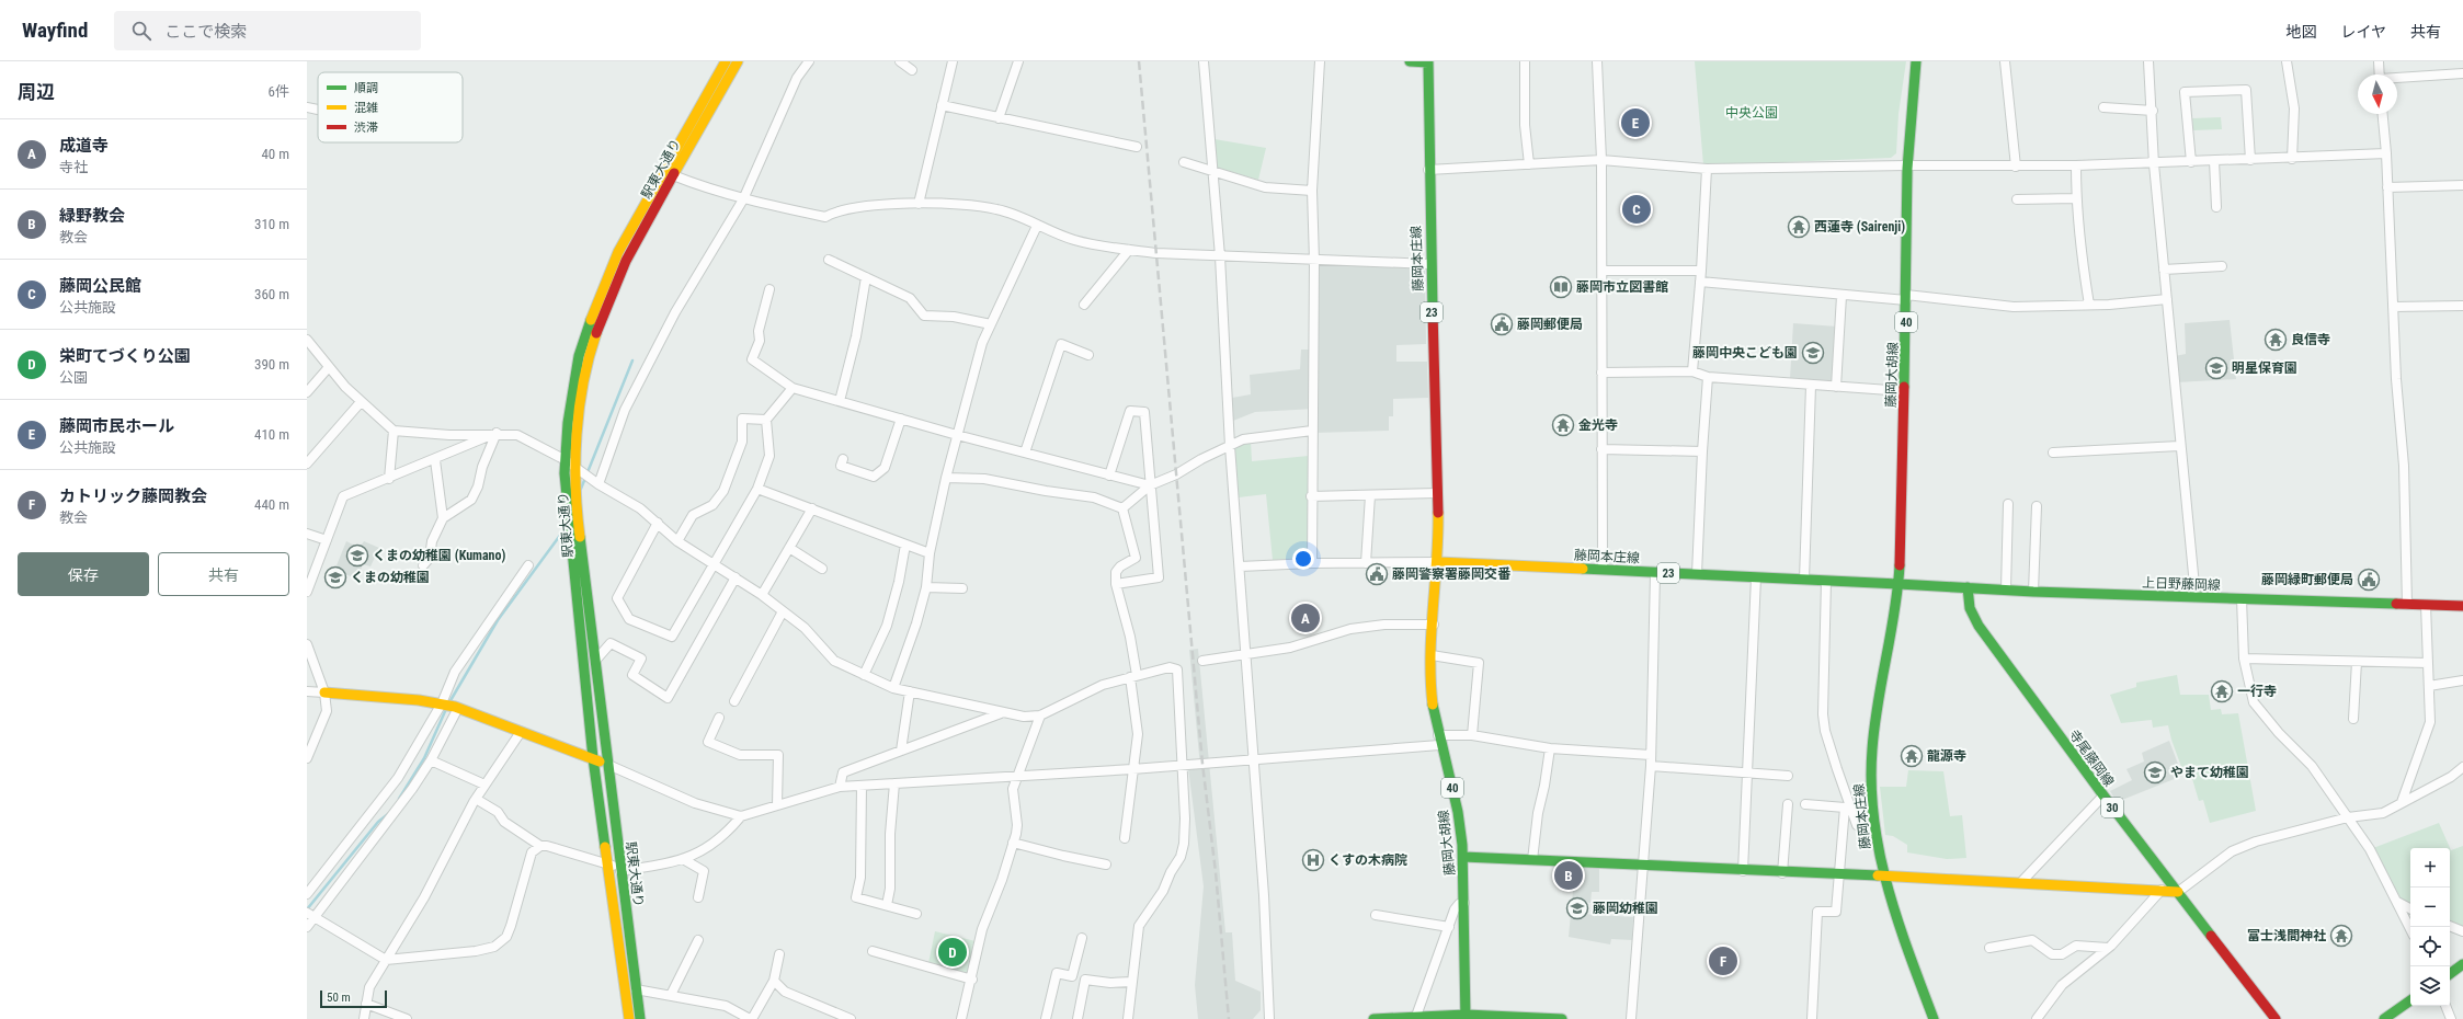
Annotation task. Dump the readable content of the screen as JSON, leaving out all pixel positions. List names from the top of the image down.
{
  "streets": {
    "main road": [
      "駅東大通り",
      "藤岡本庄線",
      "23",
      "40",
      "藤岡大胡線",
      "上日野藤岡線",
      "寺尾藤岡線",
      "30"
    ]
  },
  "crossings": [
    ["藤岡本庄線", "藤岡大胡線"],
    ["藤岡本庄線", "上日野藤岡線"],
    ["藤岡大胡線", "上日野藤岡線"],
    ["上日野藤岡線", "寺尾藤岡線"]
  ],
  "parks": ["中央公園"],
  "places": {
    "temple": [
      "西蓮寺 (Sairenji)",
      "良信寺",
      "金光寺",
      "一行寺",
      "龍源寺",
      "富士浅間神社"
    ],
    "library": ["藤岡市立図書館"],
    "public building": ["藤岡郵便局", "藤岡警察署藤岡交番", "藤岡緑町郵便局"],
    "school or university": [
      "藤岡中央こども園",
      "明星保育園",
      "くまの幼稚園 (Kumano)",
      "くまの幼稚園",
      "やまて幼稚園",
      "藤岡幼稚園"
    ],
    "hospital": ["くすの木病院"]
  },
  "legend": ["順調", "混雑", "渋滞"],
  "scale_bar": "50 m",
  "north": "bottom",
  "page": {
    "header": "Wayfind",
    "search": "ここで検索",
    "nav": ["地図", "レイヤ", "共有"],
    "heading": ["周辺", "6件"],
    "pins": [
      "E",
      "C",
      "A",
      "B",
      "D",
      "F"
    ],
    "list": [
      {
        "mark": "A",
        "name": "成道寺",
        "note": "寺社",
        "value": "40 m"
      },
      {
        "mark": "B",
        "name": "緑野教会",
        "note": "教会",
        "value": "310 m"
      },
      {
        "mark": "C",
        "name": "藤岡公民館",
        "note": "公共施設",
        "value": "360 m"
      },
      {
        "mark": "D",
        "name": "栄町てづくり公園",
        "note": "公園",
        "value": "390 m"
      },
      {
        "mark": "E",
        "name": "藤岡市民ホール",
        "note": "公共施設",
        "value": "410 m"
      },
      {
        "mark": "F",
        "name": "カトリック藤岡教会",
        "note": "教会",
        "value": "440 m"
      }
    ],
    "buttons": ["保存", "共有"],
    "map_buttons": ["+", "−"],
    "scale": "50 m"
  }
}
